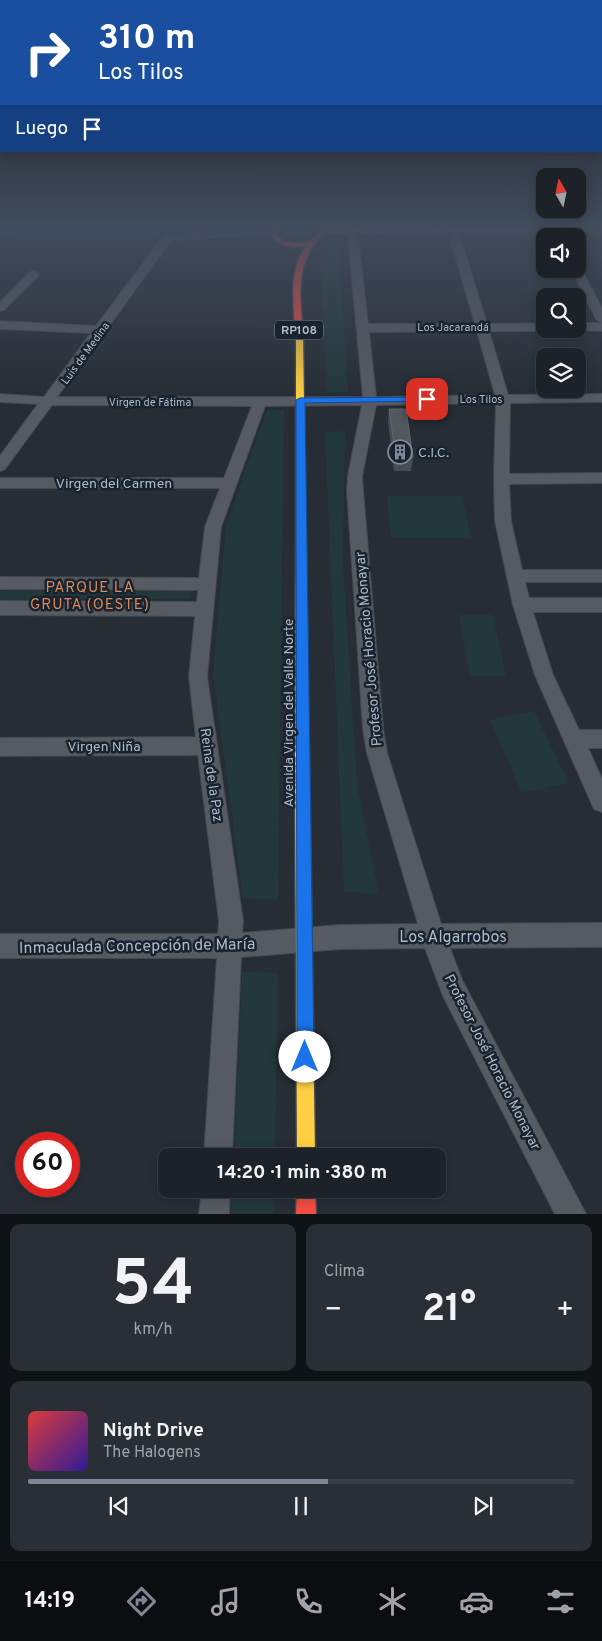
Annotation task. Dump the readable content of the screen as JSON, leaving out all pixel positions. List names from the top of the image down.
{
  "streets": {
    "main road": ["RP108", "Avenida Virgen del Valle Norte"],
    "street": [
      "Los Jacarandá",
      "Luis de Medina",
      "Los Tilos",
      "Virgen de Fátima",
      "Virgen del Carmen",
      "Profesor José Horacio Monayar",
      "Virgen Niña",
      "Reina de la Paz",
      "Los Algarrobos",
      "Inmaculada Concepción de María"
    ]
  },
  "crossings": [
    ["Los Jacarandá", "Profesor José Horacio Monayar"],
    ["Luis de Medina", "Virgen de Fátima"],
    ["Los Tilos", "Virgen de Fátima"],
    ["Los Tilos", "Profesor José Horacio Monayar"],
    ["Los Tilos", "Avenida Virgen del Valle Norte"],
    ["Virgen de Fátima", "Avenida Virgen del Valle Norte"],
    ["Virgen de Fátima", "Reina de la Paz"],
    ["Virgen del Carmen", "Reina de la Paz"],
    ["Profesor José Horacio Monayar", "Los Algarrobos"],
    ["Avenida Virgen del Valle Norte", "Los Algarrobos"],
    ["Avenida Virgen del Valle Norte", "Inmaculada Concepción de María"],
    ["Virgen Niña", "Reina de la Paz"],
    ["Reina de la Paz", "Inmaculada Concepción de María"],
    ["Los Algarrobos", "Inmaculada Concepción de María"]
  ],
  "districts": ["PARQUE LA GRUTA (OESTE)"],
  "places": {
    "building": ["C.I.C."]
  },
  "north": "top",
  "page": {
    "turn": ["310 m", "Los Tilos"],
    "then": "Luego",
    "limit": "60",
    "trip": "14:20 · 1 min · 380 m",
    "tile": [
      ["54", "km/h"],
      "Clima"
    ],
    "heat": ["−", "21°", "+"],
    "song": ["Night Drive", "The Halogens"],
    "tabs": "14:19"
  }
}
